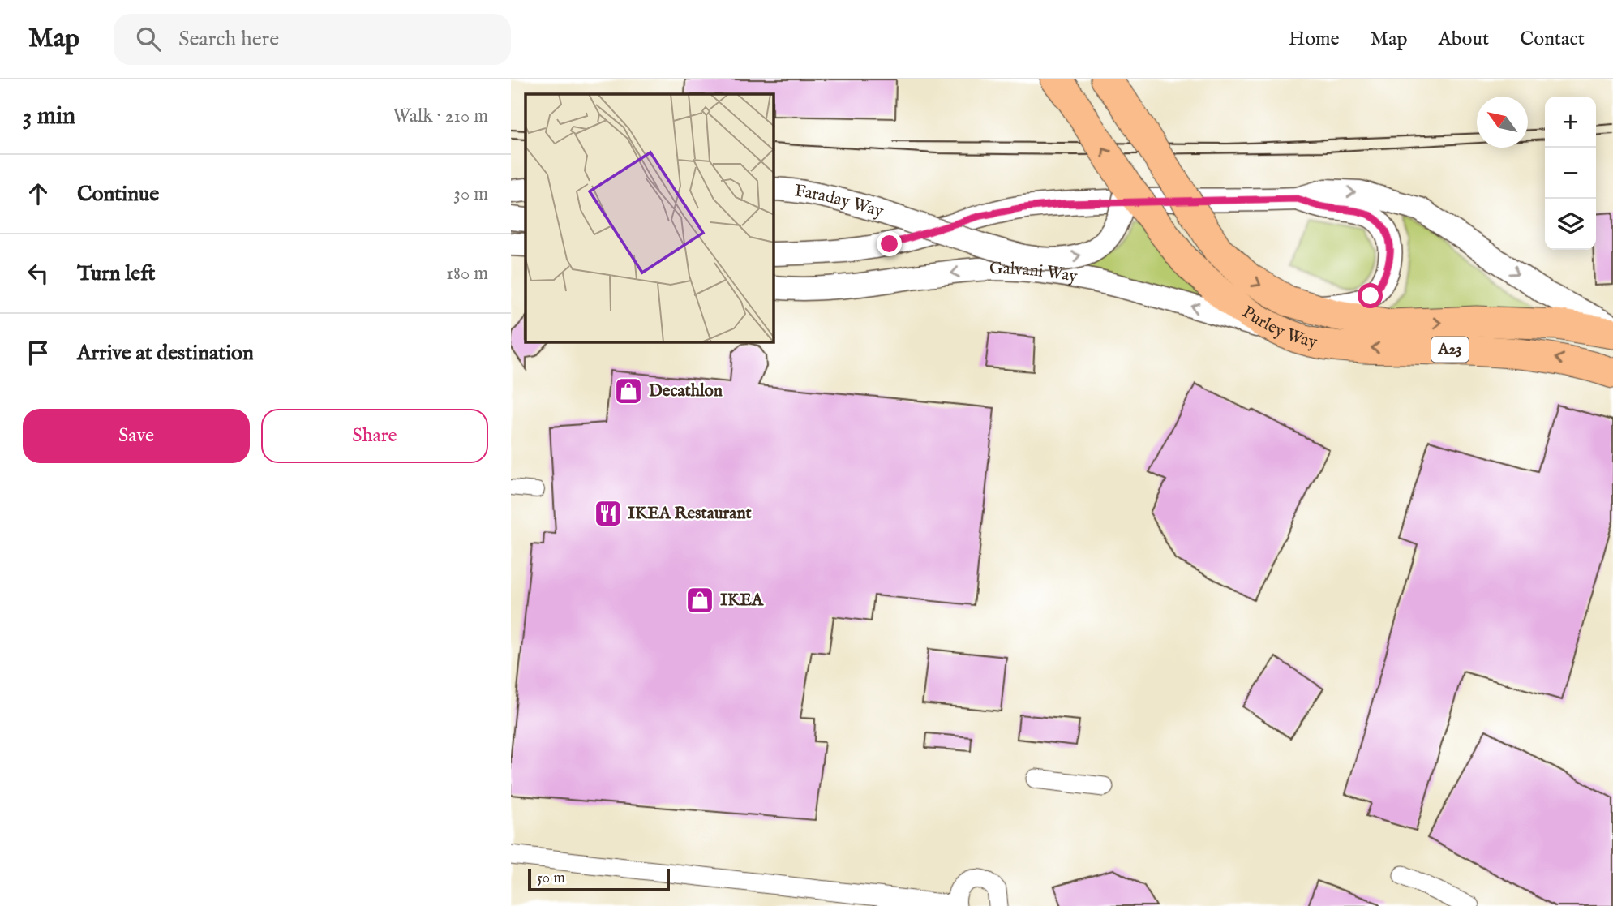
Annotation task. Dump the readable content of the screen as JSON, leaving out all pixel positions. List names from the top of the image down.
{
  "streets": {
    "highway": ["Purley Way", "A23"],
    "street": ["Faraday Way", "Galvani Way"]
  },
  "crossings": [
    ["Faraday Way", "Purley Way"],
    ["Galvani Way", "Purley Way"]
  ],
  "places": {
    "shop": ["Decathlon", "IKEA"],
    "restaurant": ["IKEA Restaurant"]
  },
  "scale_bar": "50 m",
  "north": "top left",
  "page": {
    "header": "Map",
    "search": "Search here",
    "nav": [
      "Home",
      "Map",
      "About",
      "Contact"
    ],
    "heading": ["3 min", "Walk · 210 m"],
    "map_buttons": ["+", "−"],
    "list": [
      ["Continue", "30 m"],
      ["Turn left", "180 m"],
      "Arrive at destination"
    ],
    "buttons": ["Save", "Share"],
    "scale": "50 m"
  }
}
